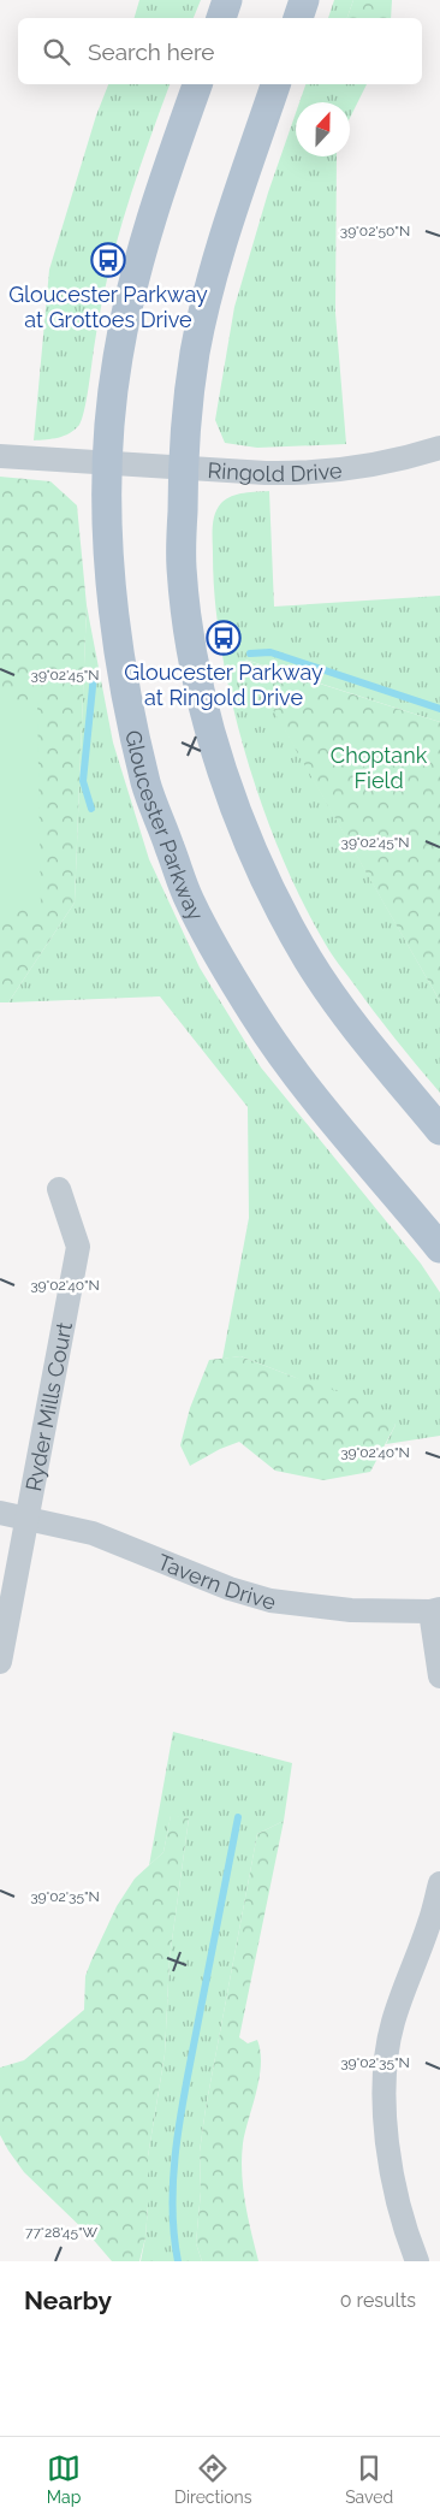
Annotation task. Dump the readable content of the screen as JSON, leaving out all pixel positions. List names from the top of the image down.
{
  "streets": {
    "main road": ["Gloucester Parkway"],
    "street": ["Ringold Drive", "Ryder Mills Court", "Tavern Drive"]
  },
  "crossings": [
    ["Ringold Drive", "Gloucester Parkway"],
    ["Ryder Mills Court", "Tavern Drive"]
  ],
  "parks": ["Choptank Field"],
  "places": {
    "bus stop": ["Gloucester Parkway at Grottoes Drive", "Gloucester Parkway at Ringold Drive"]
  },
  "north": "top",
  "page": {
    "search": "Search here",
    "heading": ["Nearby", "0 results"],
    "nav": ["Map", "Directions", "Saved"]
  },
  "coordinates": [
    "39°02'50\"N",
    "39°02'45\"N",
    "39°02'40\"N",
    "39°02'35\"N",
    "77°28'45\"W"
  ]
}
